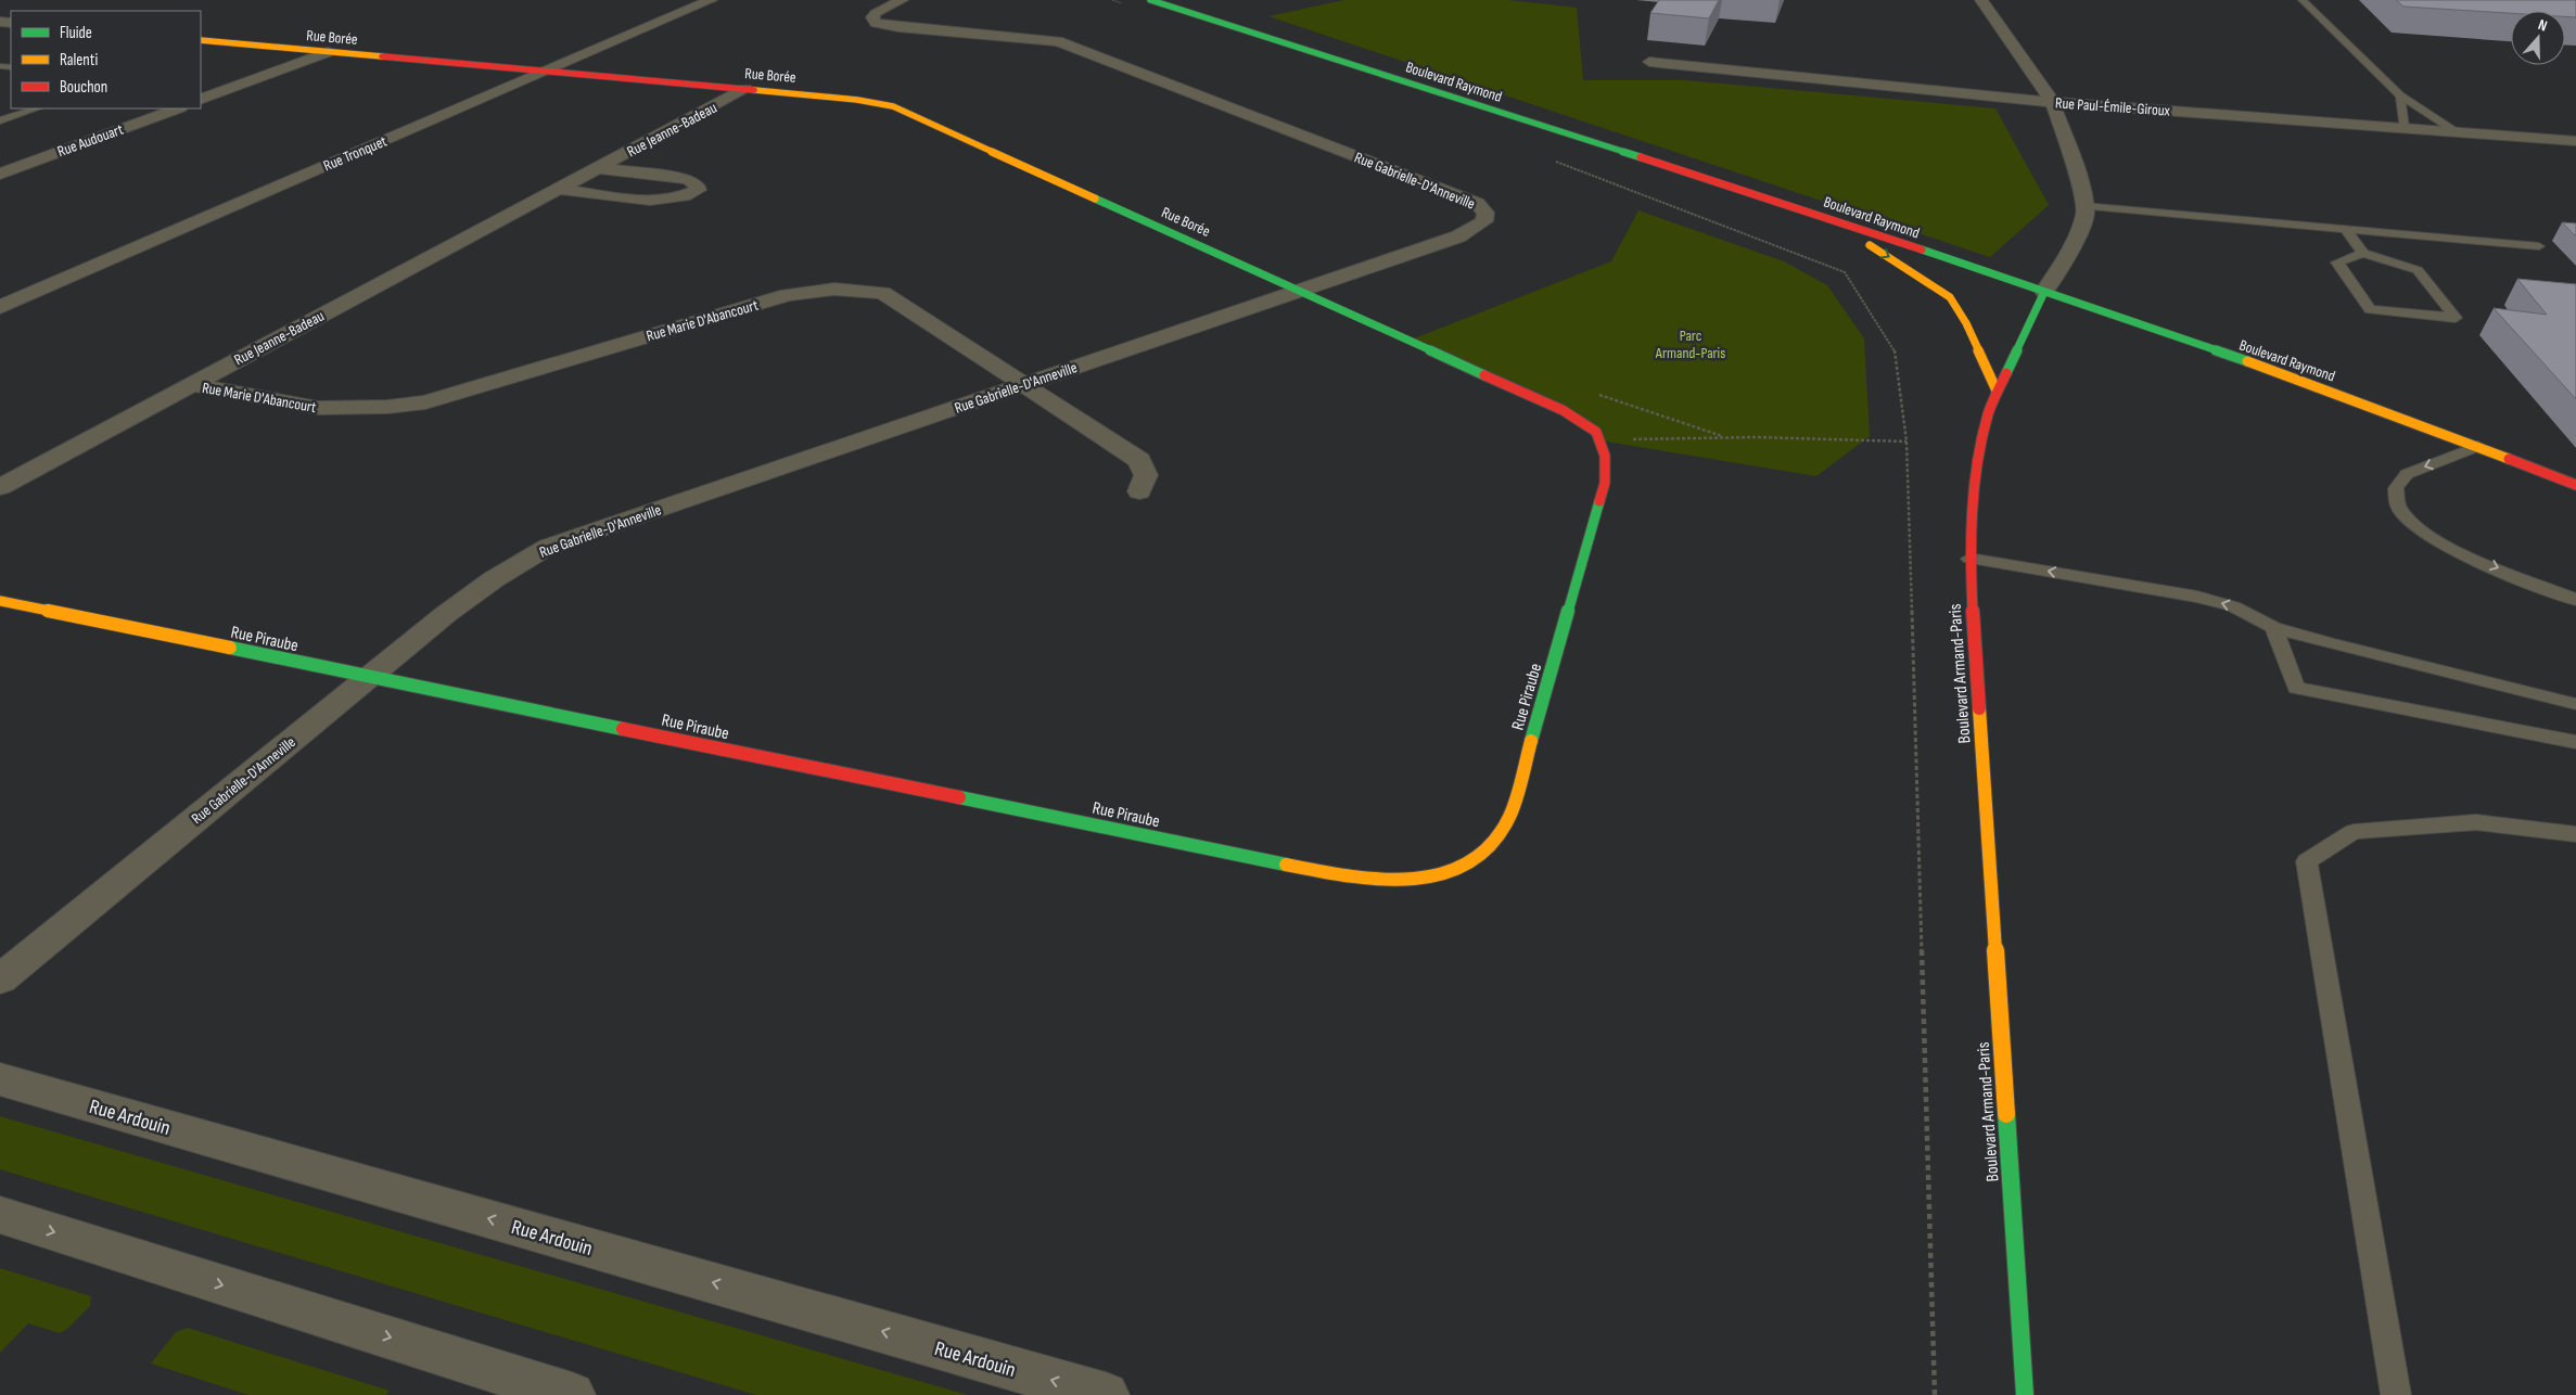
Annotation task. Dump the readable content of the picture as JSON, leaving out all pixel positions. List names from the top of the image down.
{
  "streets": {
    "street": [
      "Rue Borée",
      "Boulevard Raymond",
      "Rue Paul-Émile-Giroux",
      "Rue Jeanne-Badeau",
      "Rue Audouart",
      "Rue Tronquet",
      "Rue Gabrielle-D'Anneville",
      "Rue Marie D'Abancourt",
      "Rue Piraube",
      "Boulevard Armand-Paris",
      "Rue Ardouin"
    ]
  },
  "crossings": [
    ["Rue Borée", "Rue Jeanne-Badeau"],
    ["Rue Borée", "Rue Tronquet"],
    ["Rue Borée", "Rue Gabrielle-D'Anneville"],
    ["Boulevard Raymond", "Boulevard Armand-Paris"],
    ["Rue Paul-Émile-Giroux", "Boulevard Armand-Paris"],
    ["Rue Jeanne-Badeau", "Rue Marie D'Abancourt"],
    ["Rue Gabrielle-D'Anneville", "Rue Marie D'Abancourt"],
    ["Rue Gabrielle-D'Anneville", "Rue Piraube"]
  ],
  "parks": ["Parc Armand-Paris"],
  "legend": ["Fluide", "Ralenti", "Bouchon"],
  "north": "top"
}
